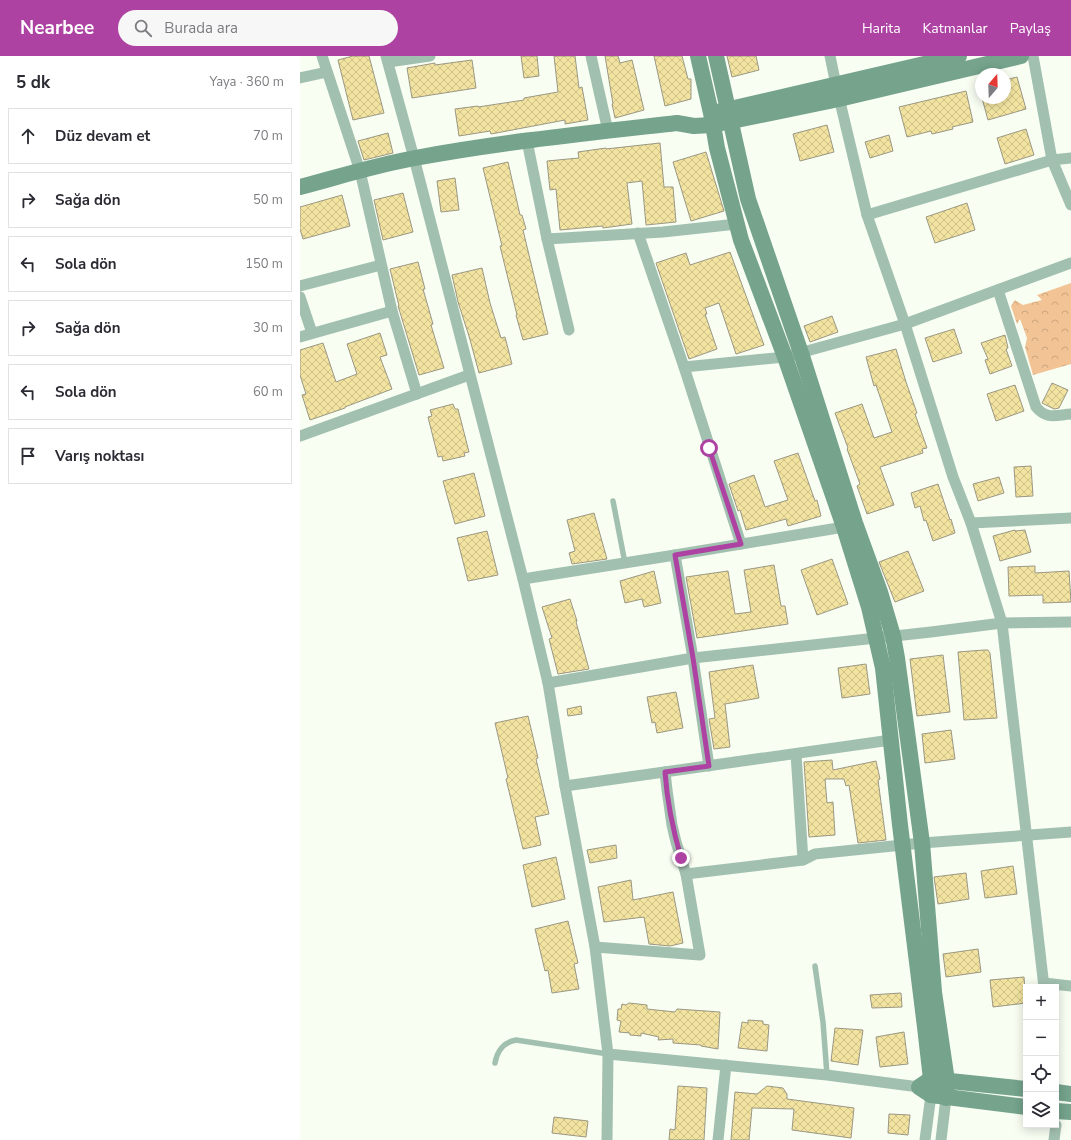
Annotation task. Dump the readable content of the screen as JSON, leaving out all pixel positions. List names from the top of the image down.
{
  "north": "top",
  "page": {
    "header": "Nearbee",
    "search": "Burada ara",
    "nav": ["Harita", "Katmanlar", "Paylaş"],
    "heading": ["5 dk", "Yaya · 360 m"],
    "list": [
      ["Düz devam et", "70 m"],
      ["Sağa dön", "50 m"],
      ["Sola dön", "150 m"],
      ["Sağa dön", "30 m"],
      ["Sola dön", "60 m"],
      "Varış noktası"
    ],
    "map_buttons": ["+", "−"]
  }
}
